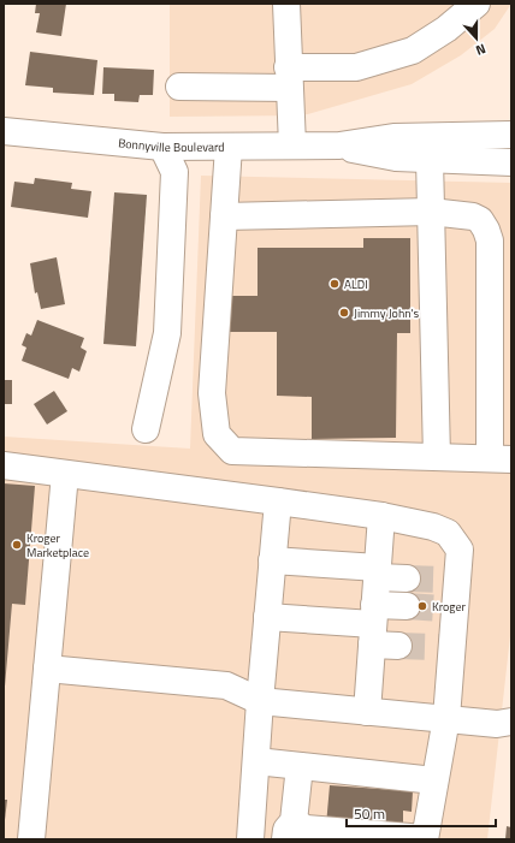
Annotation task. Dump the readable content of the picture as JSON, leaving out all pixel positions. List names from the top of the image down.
{
  "streets": {
    "street": ["Bonnyville Boulevard"]
  },
  "places": [
    "ALDI",
    "Jimmy John's",
    "Kroger Marketplace",
    "Kroger"
  ],
  "scale_bar": "50 m",
  "north": "bottom"
}
